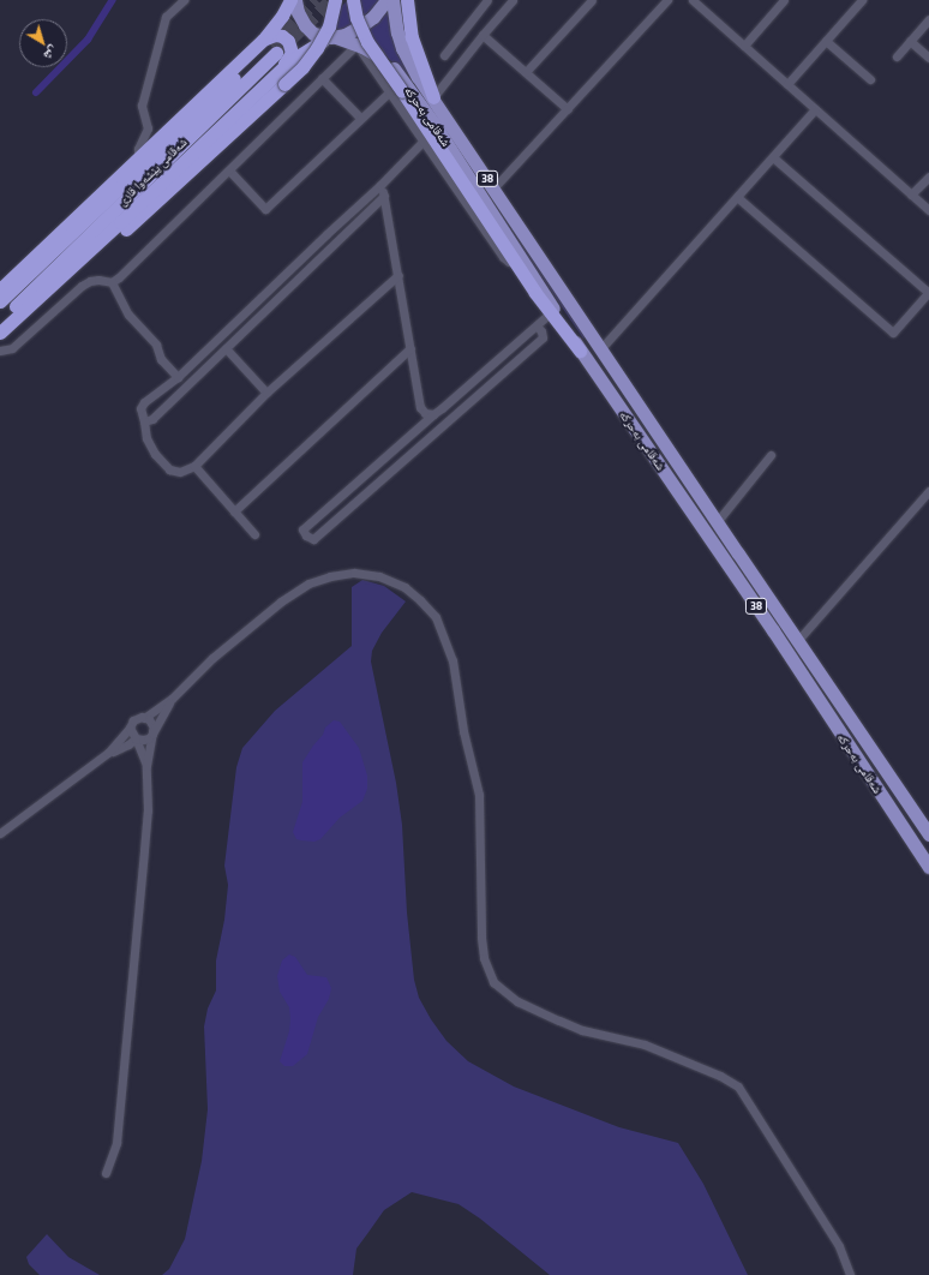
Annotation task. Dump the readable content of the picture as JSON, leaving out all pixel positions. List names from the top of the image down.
{
  "streets": {
    "highway": ["شەقامی پێشەوا قازی"],
    "main road": ["شەقامی بەحرکە", "38"]
  },
  "crossings": [
    ["شەقامی بەحرکە", "شەقامی پێشەوا قازی"],
    ["شەقامی بەحرکە", "38"],
    ["شەقامی پێشەوا قازی", "38"]
  ],
  "north": "bottom right"
}
